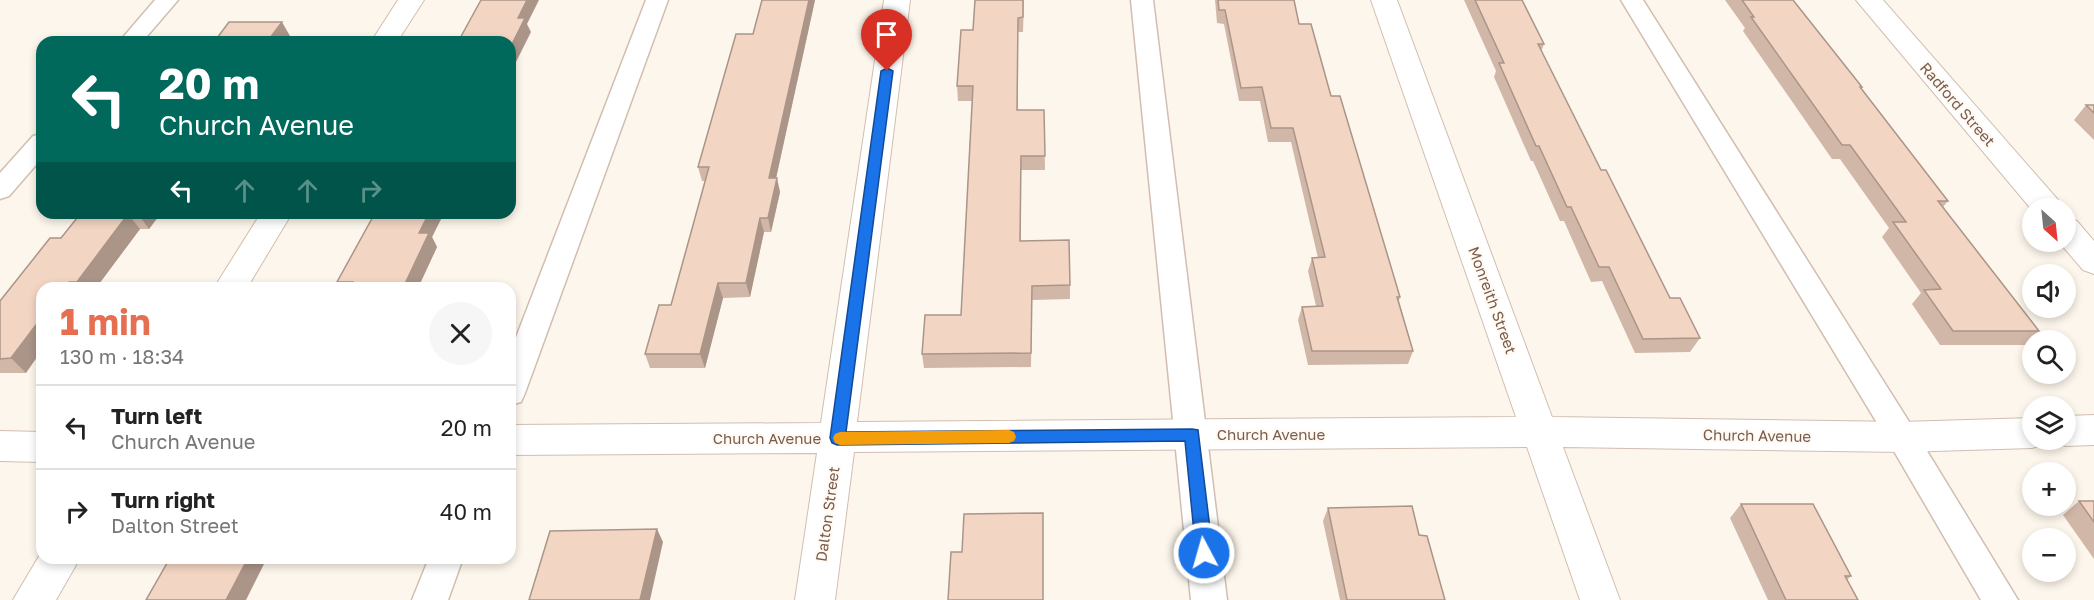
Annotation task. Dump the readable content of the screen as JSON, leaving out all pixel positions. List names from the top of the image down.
{
  "streets": {
    "street": [
      "Radford Street",
      "Monreith Street",
      "Church Avenue",
      "Dalton Street"
    ]
  },
  "crossings": [
    ["Monreith Street", "Church Avenue"],
    ["Church Avenue", "Dalton Street"]
  ],
  "north": "bottom right",
  "page": {
    "turn": ["20 m", "Church Avenue"],
    "map_buttons": ["+", "−"],
    "heading": ["1 min", "130 m · 18:34"],
    "list": [
      {
        "name": "Turn left",
        "note": "Church Avenue",
        "value": "20 m"
      },
      {
        "name": "Turn right",
        "note": "Dalton Street",
        "value": "40 m"
      }
    ]
  }
}
